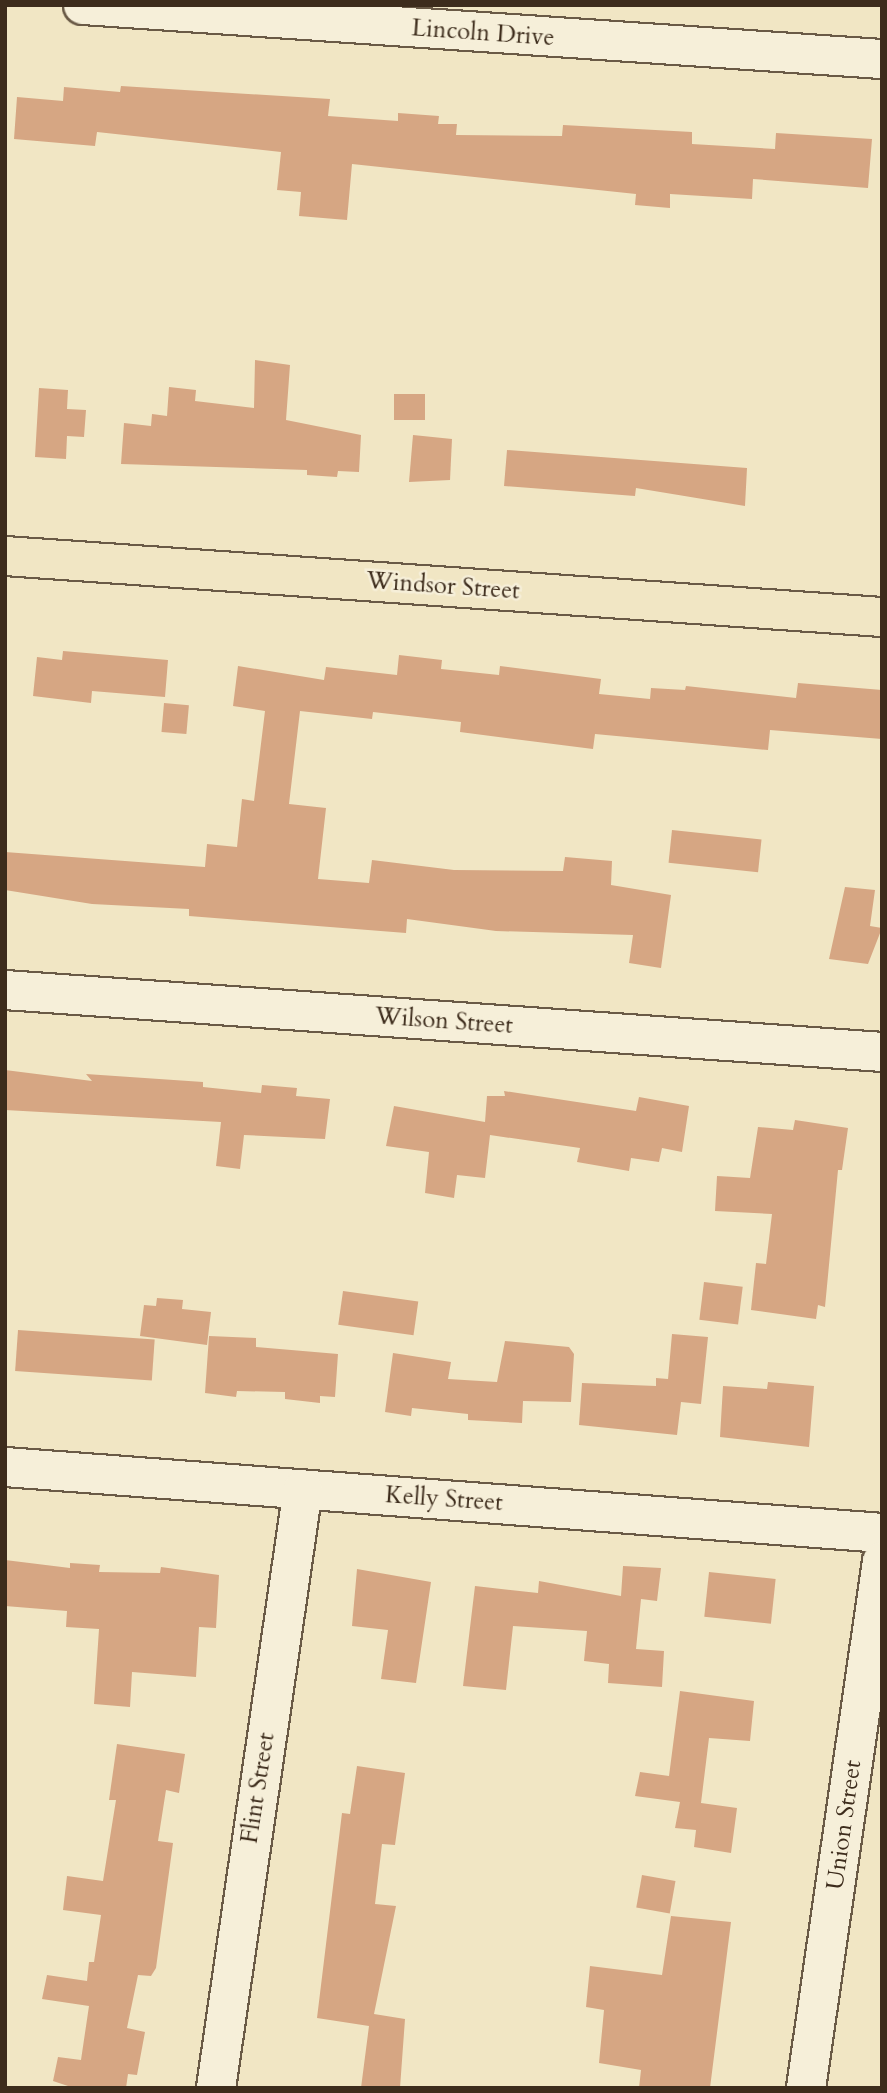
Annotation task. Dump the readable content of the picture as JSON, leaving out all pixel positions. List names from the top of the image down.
{
  "streets": {
    "main road": ["Windsor Street"],
    "street": [
      "Lincoln Drive",
      "Wilson Street",
      "Kelly Street",
      "Flint Street",
      "Union Street"
    ]
  },
  "crossings": [
    ["Kelly Street", "Flint Street"]
  ]
}
